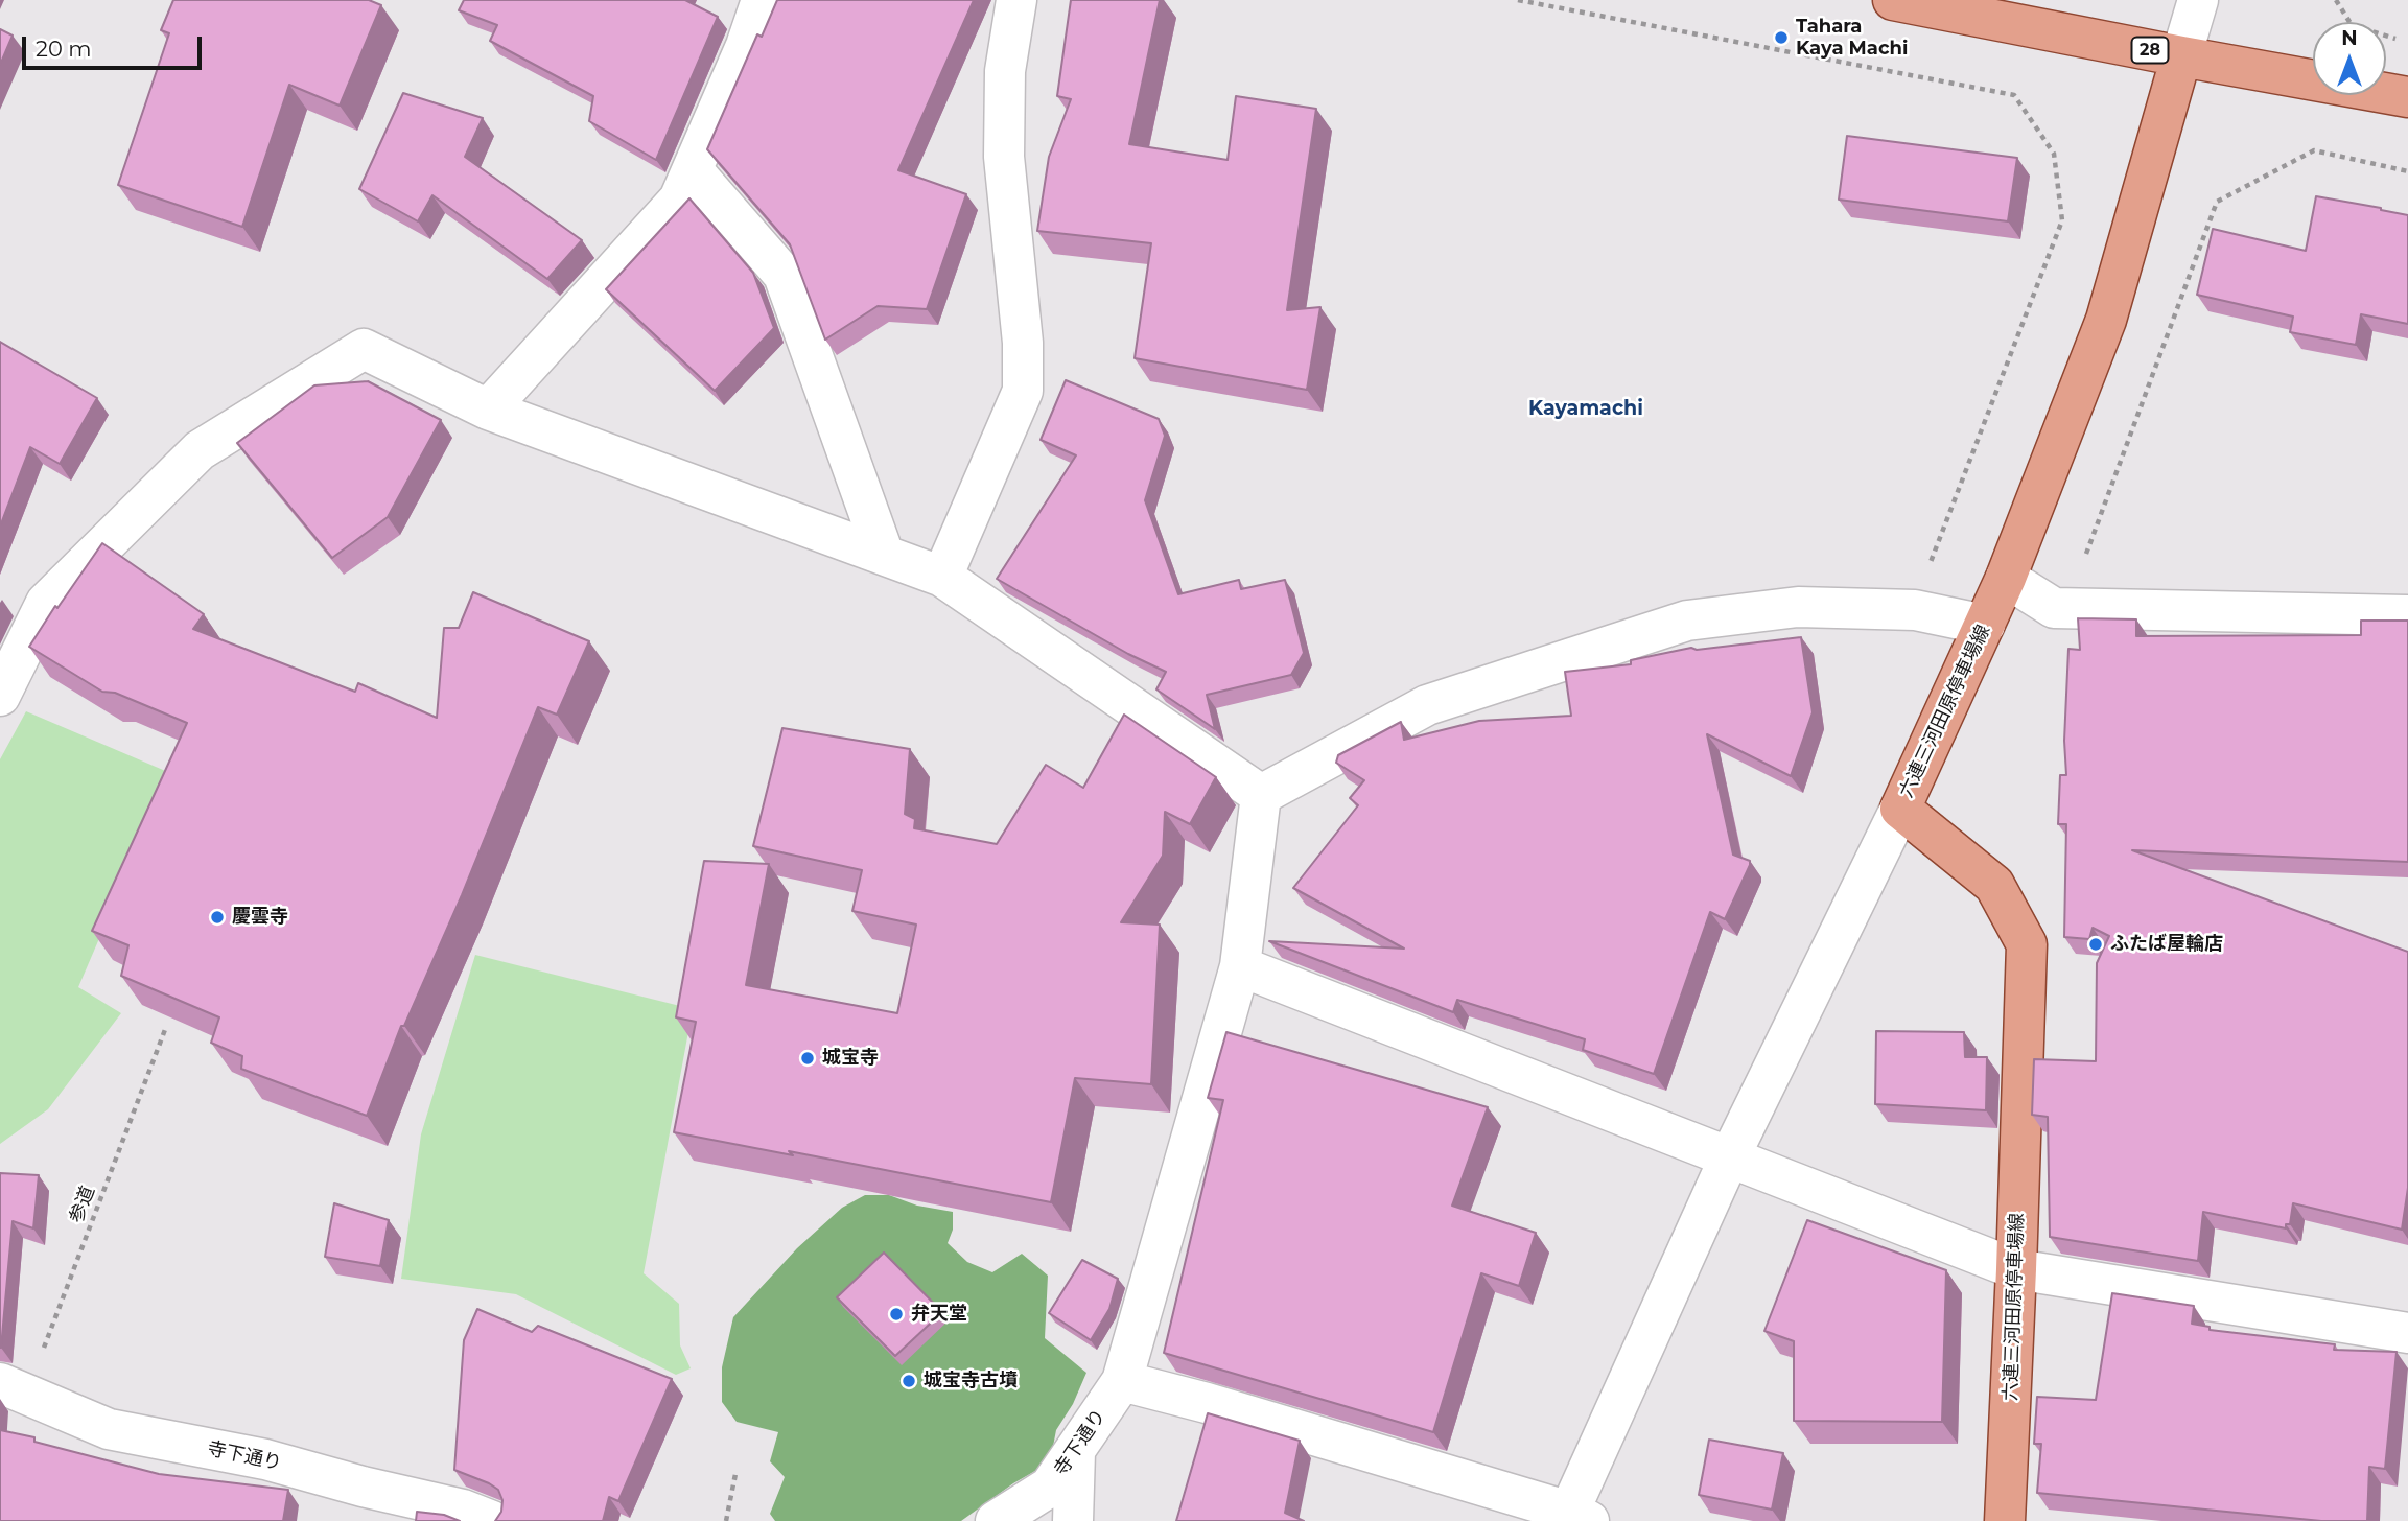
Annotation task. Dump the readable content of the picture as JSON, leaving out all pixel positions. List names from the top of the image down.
{
  "streets": {
    "main road": ["28", "六連三河田原停車場線"],
    "street": ["寺下通り"],
    "path": ["参道"]
  },
  "crossings": [
    ["28", "六連三河田原停車場線"],
    ["参道", "寺下通り"]
  ],
  "districts": ["Kayamachi"],
  "places": [
    "Tahara Kaya Machi",
    "慶雲寺",
    "ふたば屋輪店",
    "城宝寺",
    "弁天堂",
    "城宝寺古墳"
  ],
  "scale_bar": "20 m",
  "north": "top"
}
